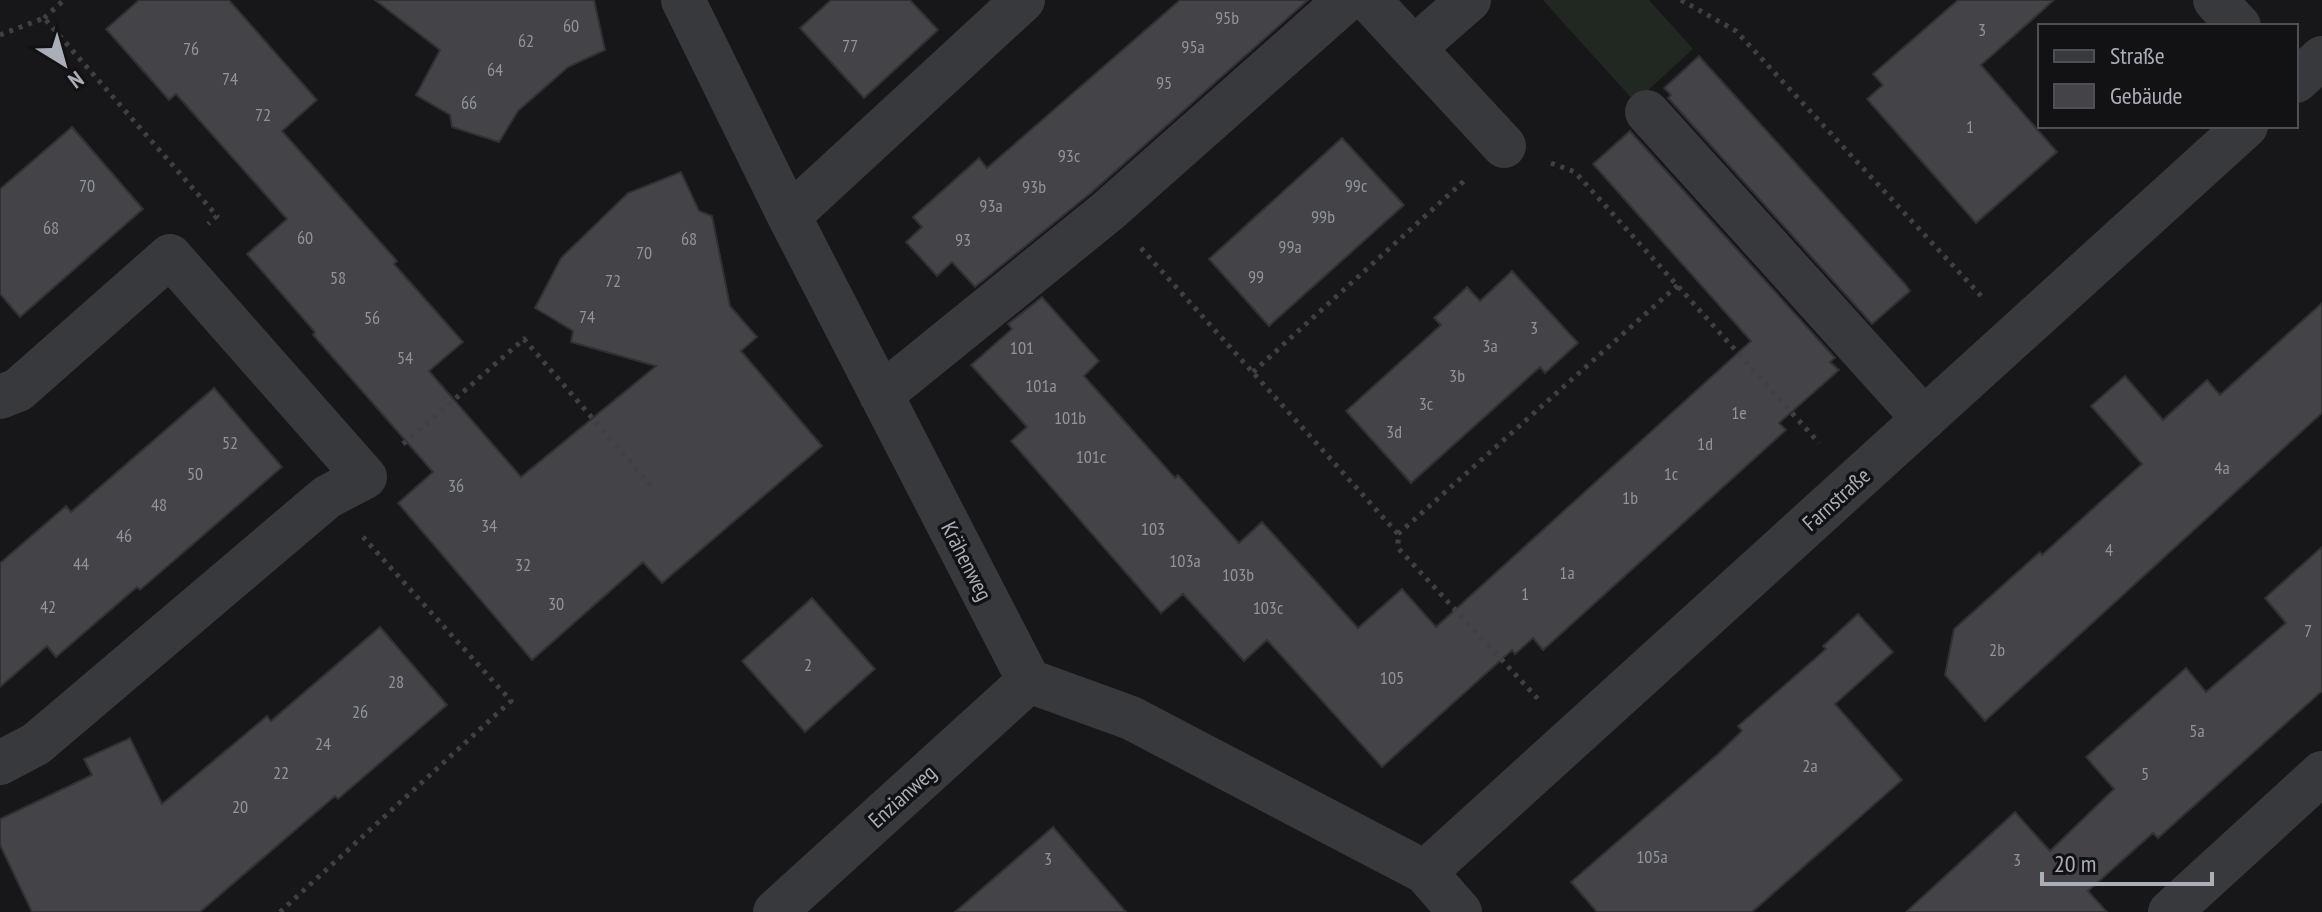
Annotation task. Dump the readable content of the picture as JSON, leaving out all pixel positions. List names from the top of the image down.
{
  "streets": {
    "street": ["Farnstraße", "Krähenweg", "Enzianweg"]
  },
  "crossings": [
    ["Krähenweg", "Enzianweg"]
  ],
  "house_numbers": [
    "95b",
    "60",
    "3",
    "62",
    "77",
    "95a",
    "76",
    "64",
    "74",
    "95",
    "66",
    "72",
    "1",
    "93c",
    "70",
    "99c",
    "93b",
    "93a",
    "99b",
    "68",
    "60",
    "68",
    "93",
    "99a",
    "70",
    "99",
    "58",
    "72",
    "74",
    "56",
    "3",
    "3a",
    "101",
    "54",
    "3b",
    "101a",
    "3c",
    "1e",
    "101b",
    "3d",
    "52",
    "1d",
    "101c",
    "4a",
    "50",
    "1c",
    "36",
    "1b",
    "48",
    "34",
    "103",
    "46",
    "4",
    "103a",
    "44",
    "32",
    "1a",
    "103b",
    "1",
    "30",
    "42",
    "103c",
    "7",
    "2b",
    "2",
    "105",
    "28",
    "26",
    "5a",
    "24",
    "2a",
    "22",
    "5",
    "20",
    "105a",
    "3",
    "3"
  ],
  "legend": ["Straße", "Gebäude"],
  "scale_bar": "20 m",
  "north": "bottom right"
}
